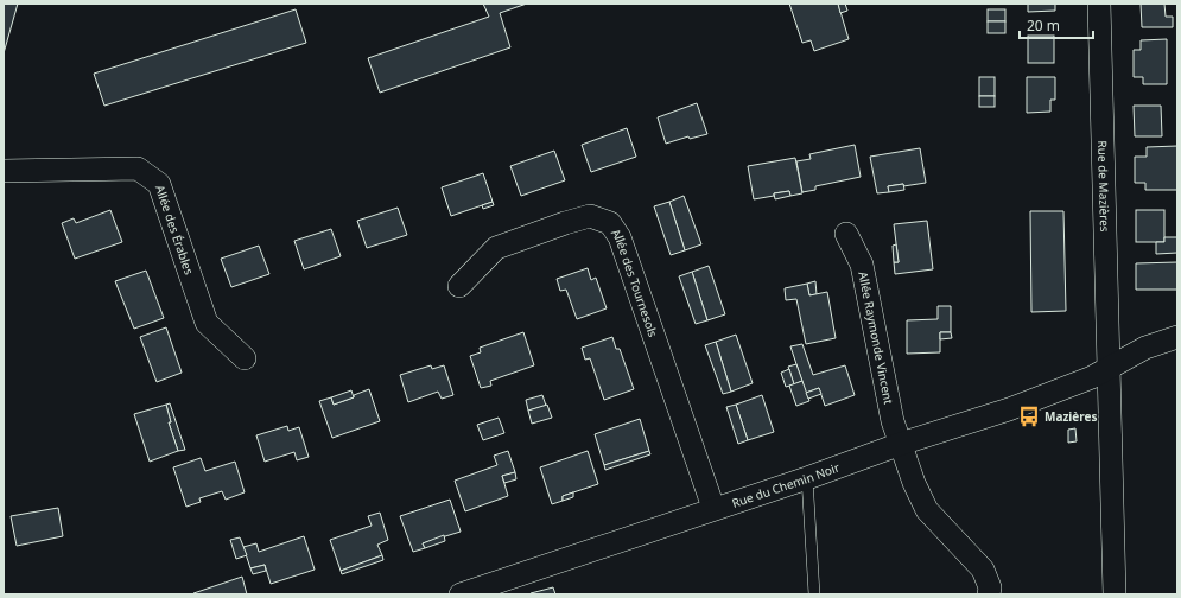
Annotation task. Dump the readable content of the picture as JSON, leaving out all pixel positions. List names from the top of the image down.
{
  "streets": {
    "street": [
      "Rue de Mazières",
      "Allée des Érables",
      "Allée des Tournesols",
      "Allée Raymonde Vincent",
      "Rue du Chemin Noir"
    ]
  },
  "crossings": [
    ["Rue de Mazières", "Rue du Chemin Noir"],
    ["Allée des Tournesols", "Rue du Chemin Noir"],
    ["Allée Raymonde Vincent", "Rue du Chemin Noir"]
  ],
  "places": {
    "bus stop": ["Mazières"]
  },
  "scale_bar": "20 m"
}
